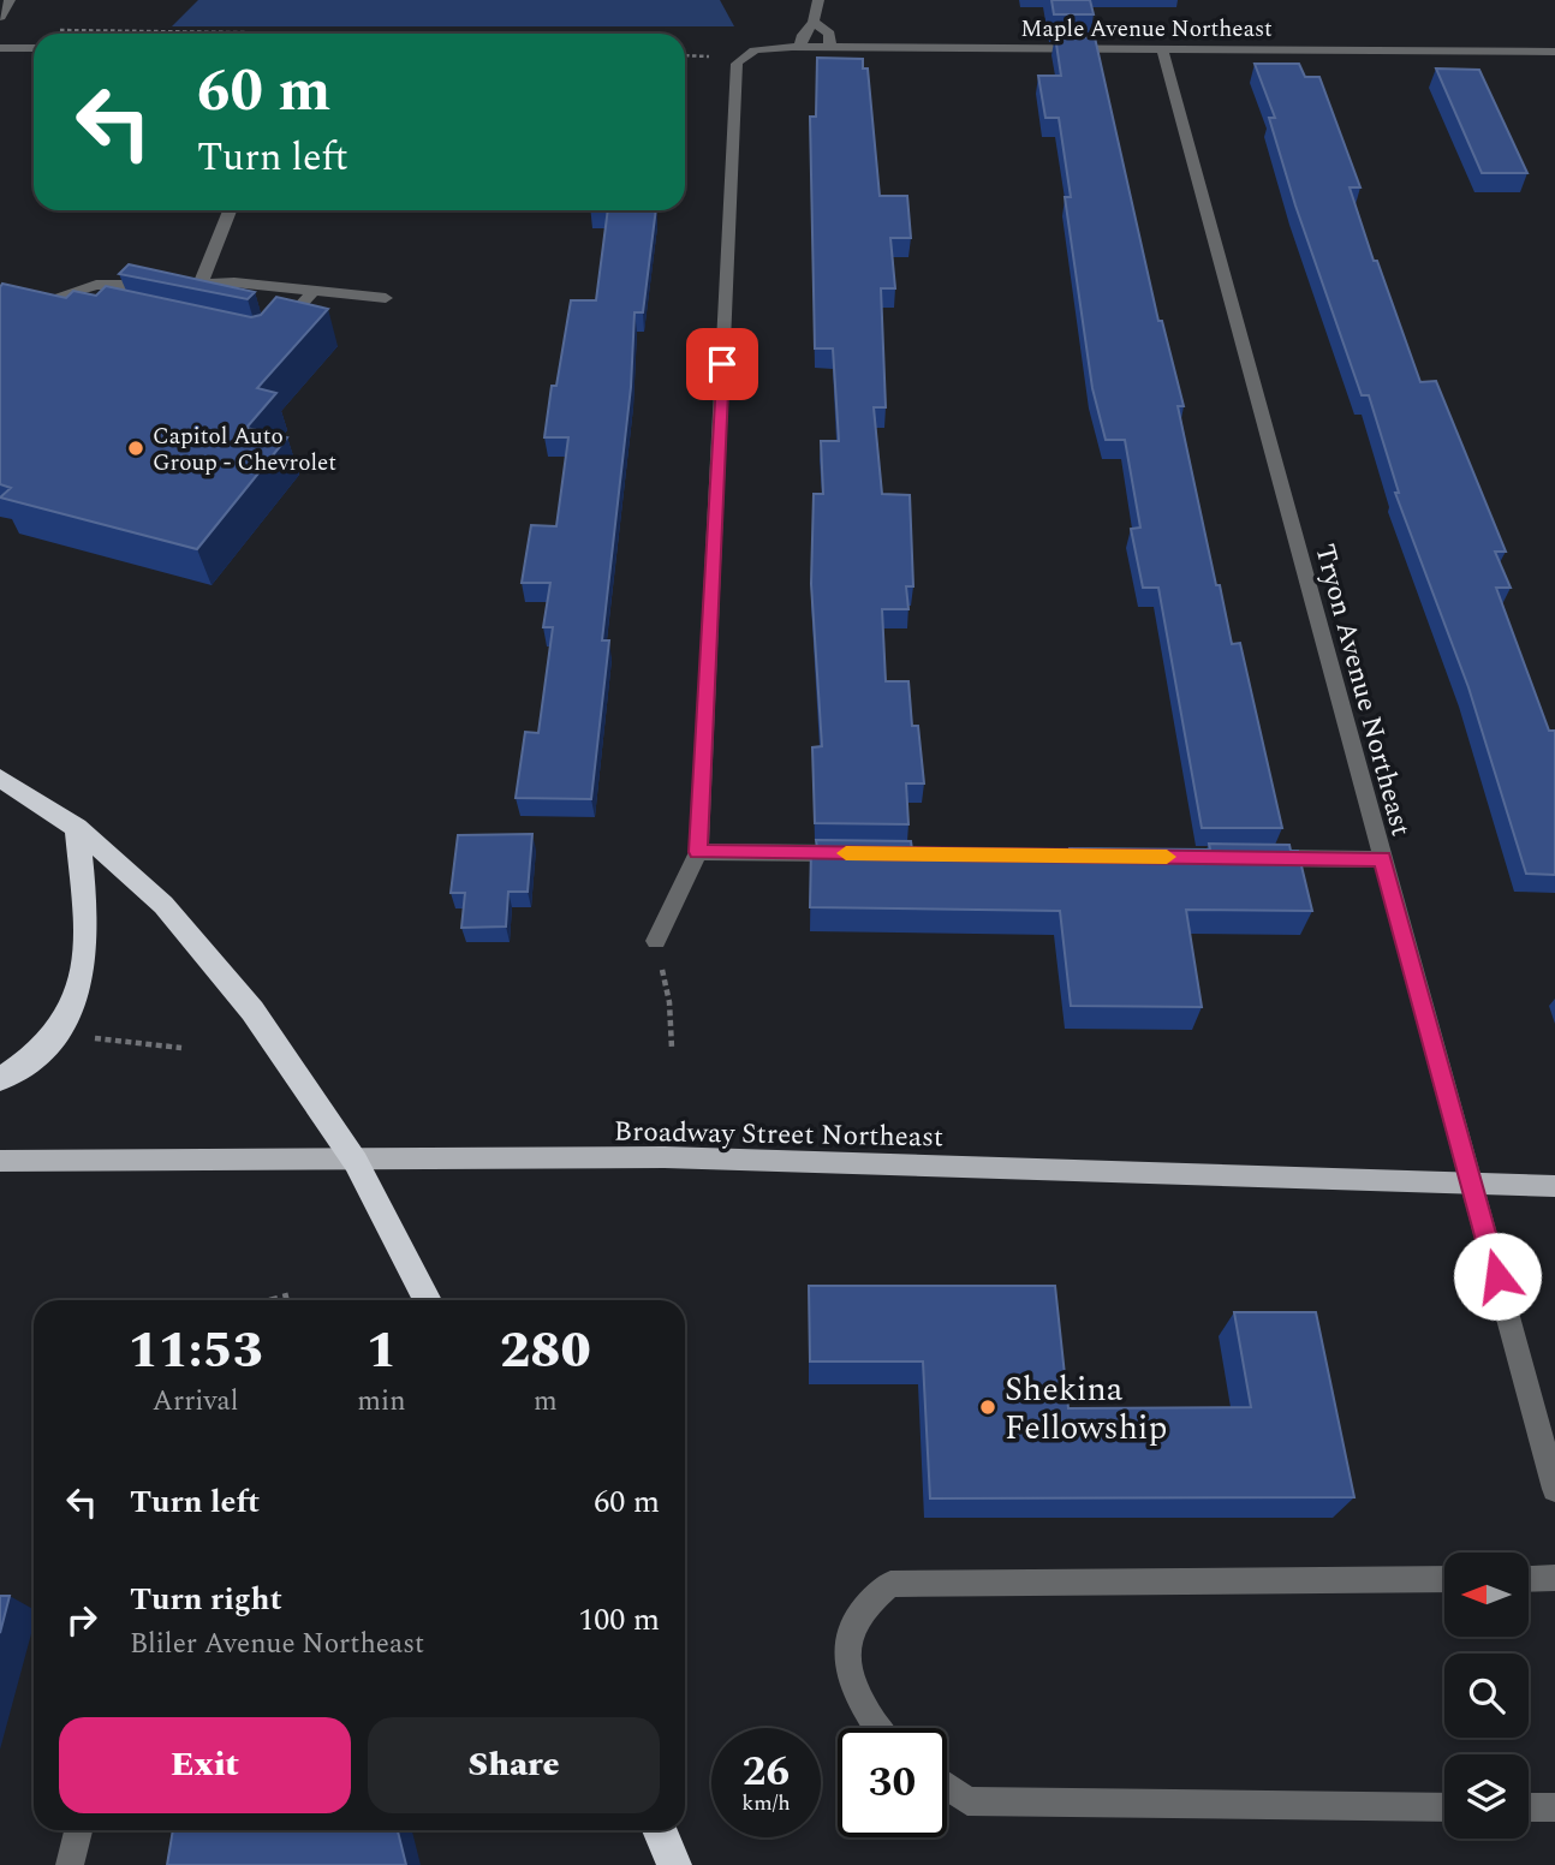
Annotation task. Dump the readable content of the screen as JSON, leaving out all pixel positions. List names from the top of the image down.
{
  "streets": {
    "main road": ["Broadway Street Northeast"],
    "street": ["Maple Avenue Northeast", "Tryon Avenue Northeast"]
  },
  "crossings": [
    ["Maple Avenue Northeast", "Tryon Avenue Northeast"],
    ["Tryon Avenue Northeast", "Broadway Street Northeast"]
  ],
  "places": ["Capitol Auto Group - Chevrolet", "Shekina Fellowship"],
  "north": "left",
  "page": {
    "turn": ["60 m", "Turn left"],
    "eta": [
      "11:53",
      "Arrival",
      "1",
      "min",
      "280",
      "m"
    ],
    "list": [
      {
        "name": "Turn left",
        "value": "60 m"
      },
      {
        "name": "Turn right",
        "note": "Bliler Avenue Northeast",
        "value": "100 m"
      }
    ],
    "buttons": ["Exit", "Share"],
    "speed": "26 km/h",
    "limit": "30"
  }
}
